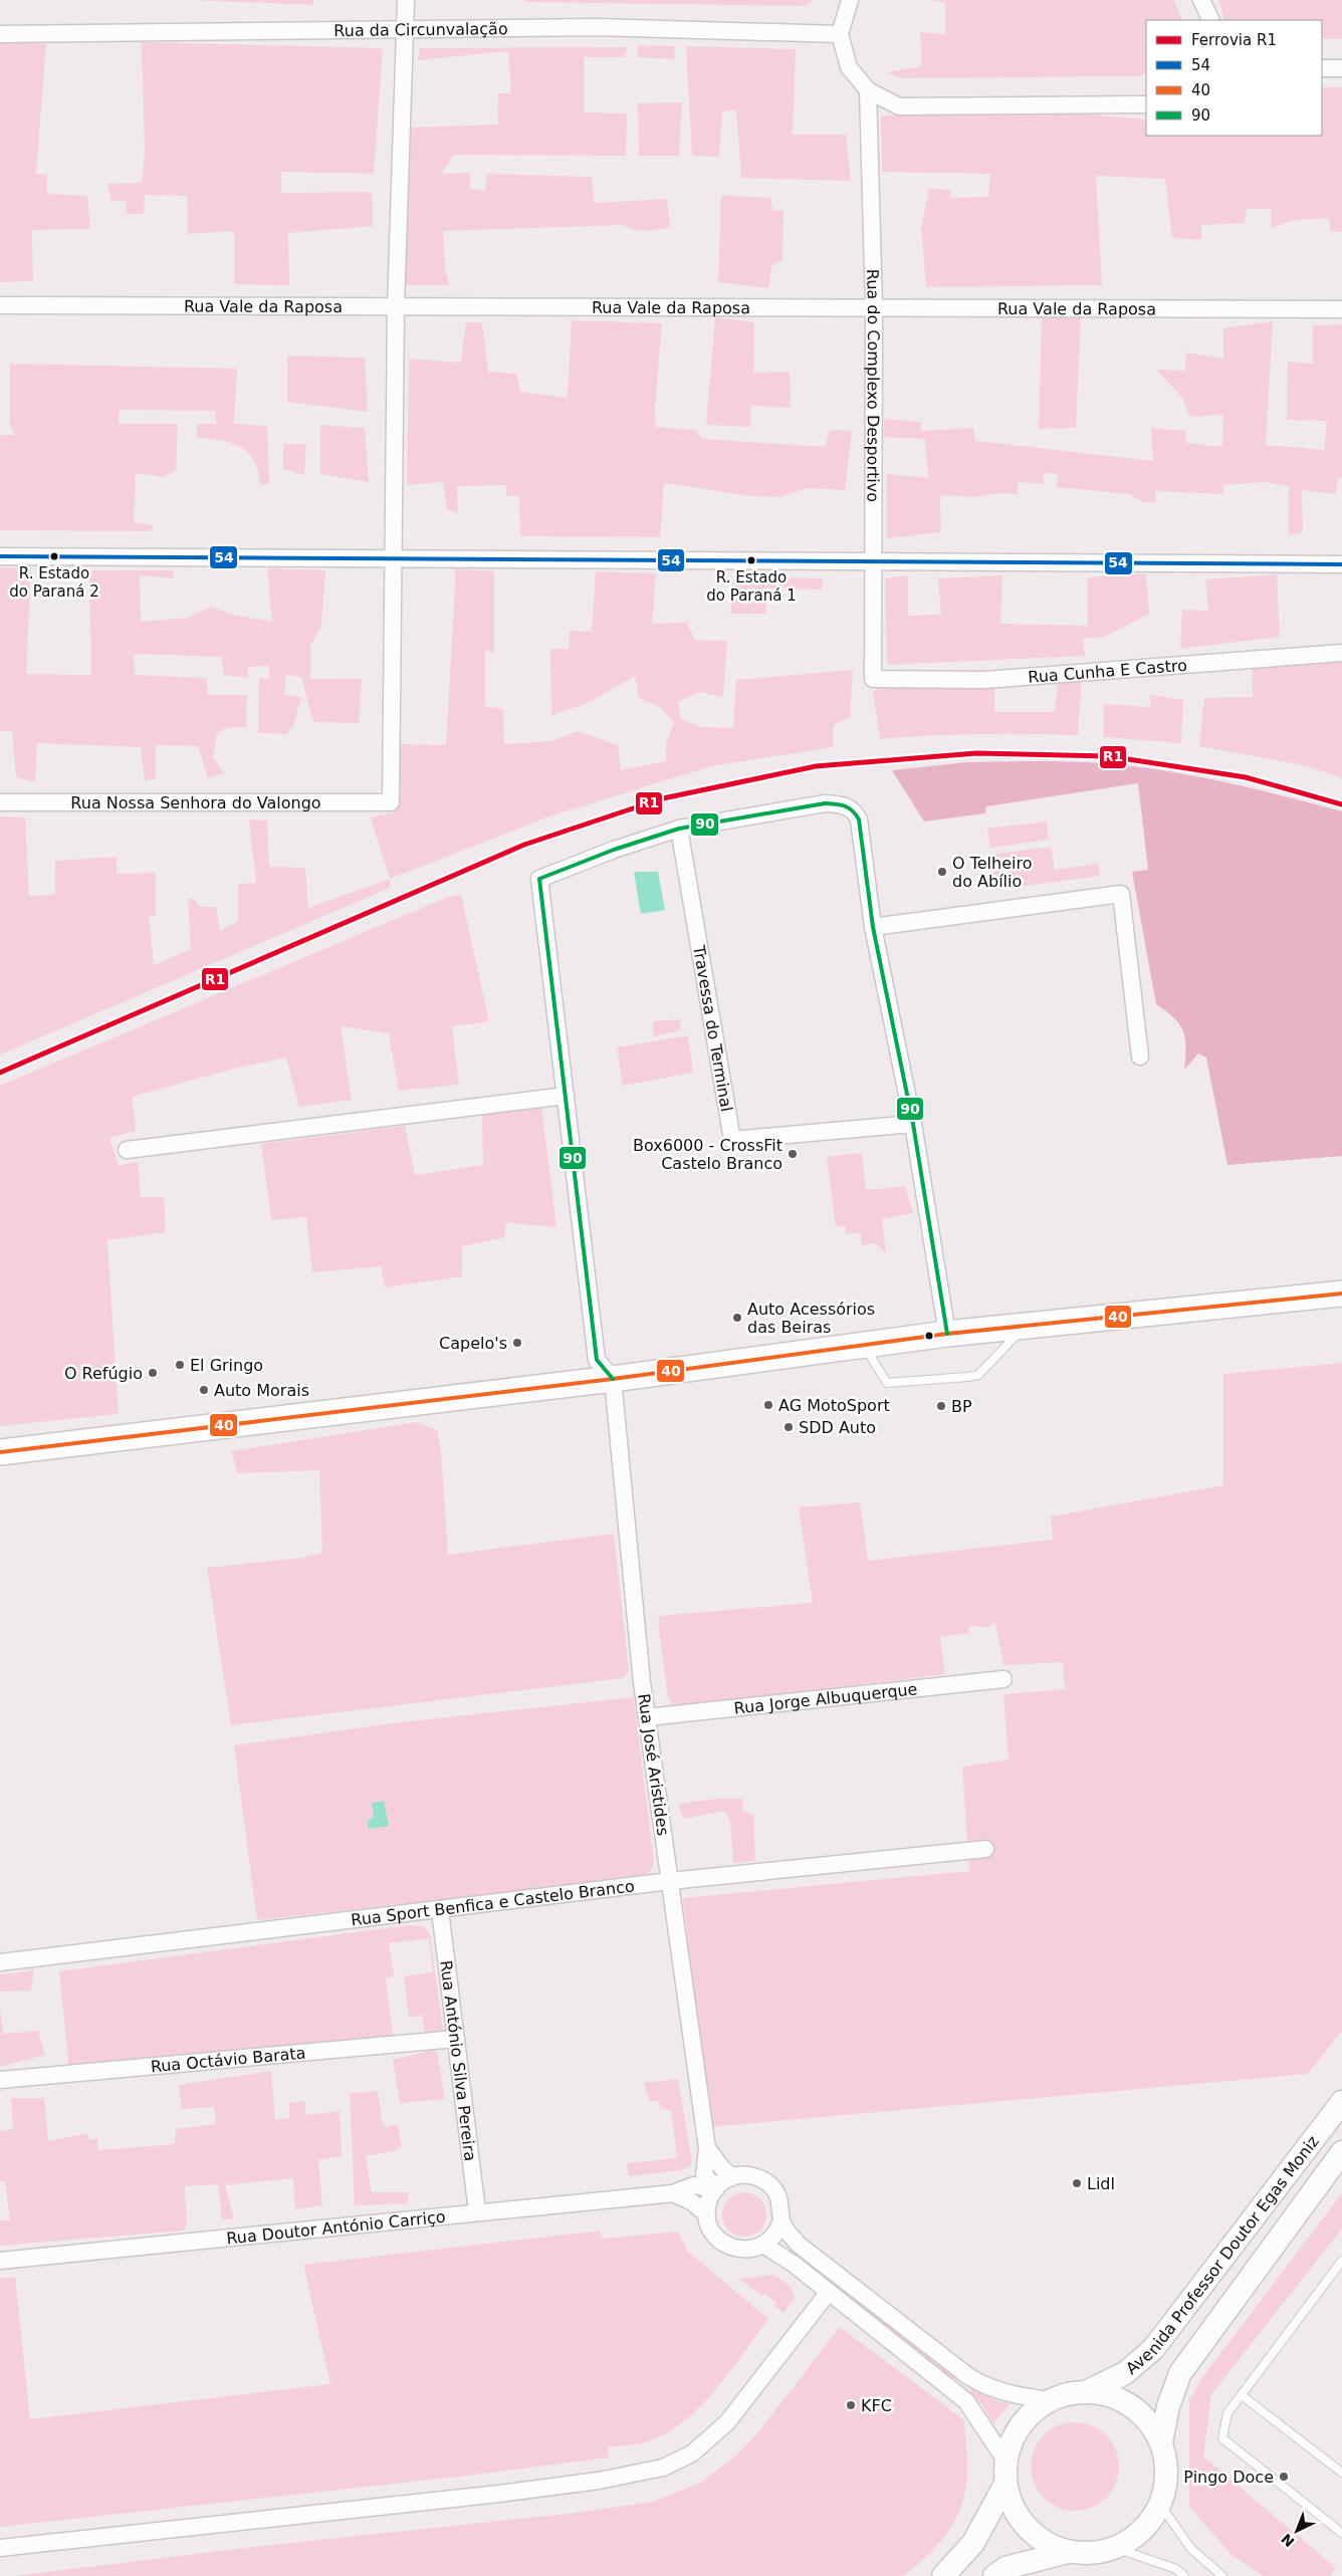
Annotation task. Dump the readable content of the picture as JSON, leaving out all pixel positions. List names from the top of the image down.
{
  "streets": {
    "main road": ["Avenida Professor Doutor Egas Moniz"],
    "street": [
      "Rua da Circunvalação",
      "Rua Vale da Raposa",
      "Rua do Complexo Desportivo",
      "Rua Cunha E Castro",
      "Rua Nossa Senhora do Valongo",
      "Travessa do Terminal",
      "Rua Jorge Albuquerque",
      "Rua José Aristides",
      "Rua Sport Benfica e Castelo Branco",
      "Rua Octávio Barata",
      "Rua António Silva Pereira",
      "Rua Doutor António Carriço"
    ]
  },
  "crossings": [
    ["Rua Vale da Raposa", "Rua do Complexo Desportivo"],
    ["Rua do Complexo Desportivo", "Rua Cunha E Castro"],
    ["Rua Jorge Albuquerque", "Rua José Aristides"],
    ["Rua José Aristides", "Rua Sport Benfica e Castelo Branco"],
    ["Rua José Aristides", "Rua Doutor António Carriço"],
    ["Rua Sport Benfica e Castelo Branco", "Rua António Silva Pereira"],
    ["Rua Octávio Barata", "Rua António Silva Pereira"],
    ["Rua António Silva Pereira", "Rua Doutor António Carriço"]
  ],
  "places": [
    "R. Estado do Paraná 2",
    "R. Estado do Paraná 1",
    "O Telheiro do Abílio",
    "Box6000 - CrossFit Castelo Branco",
    "Auto Acessórios das Beiras",
    "Capelo's",
    "El Gringo",
    "O Refúgio",
    "Auto Morais",
    "AG MotoSport",
    "BP",
    "SDD Auto",
    "Lidl",
    "KFC",
    "Pingo Doce"
  ],
  "lines": [
    "transit line 54",
    "rail line R1",
    "transit line 90",
    "transit line 40"
  ],
  "legend": [
    "Ferrovia R1",
    "54",
    "40",
    "90"
  ],
  "north": "bottom left"
}
